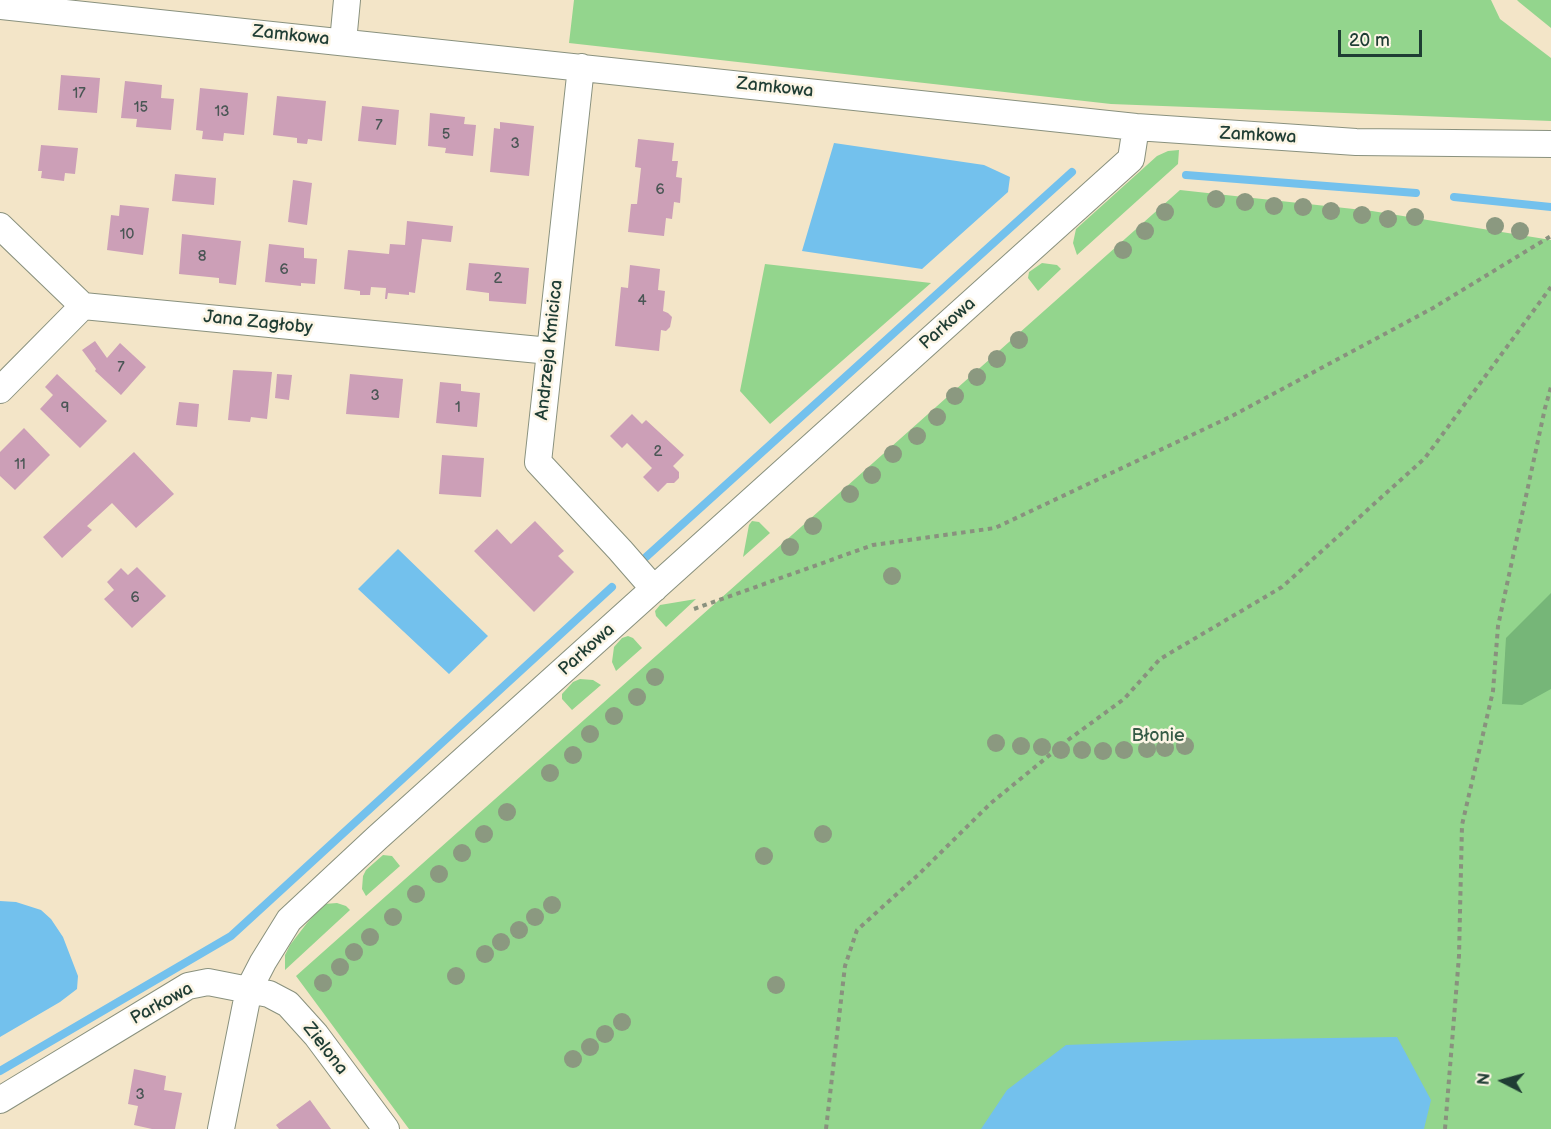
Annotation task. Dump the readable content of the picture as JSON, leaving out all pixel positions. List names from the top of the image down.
{
  "streets": {
    "street": [
      "Zamkowa",
      "Jana Zagłoby",
      "Parkowa",
      "Andrzeja Kmicica",
      "Zielona"
    ]
  },
  "crossings": [
    ["Zamkowa", "Parkowa"],
    ["Zamkowa", "Andrzeja Kmicica"],
    ["Jana Zagłoby", "Andrzeja Kmicica"],
    ["Parkowa", "Andrzeja Kmicica"],
    ["Parkowa", "Zielona"]
  ],
  "parks": ["Błonie"],
  "house_numbers": [
    "17",
    "15",
    "13",
    "7",
    "5",
    "3",
    "6",
    "10",
    "8",
    "6",
    "2",
    "4",
    "7",
    "3",
    "9",
    "1",
    "2",
    "11",
    "6",
    "3"
  ],
  "scale_bar": "20 m",
  "north": "left"
}
